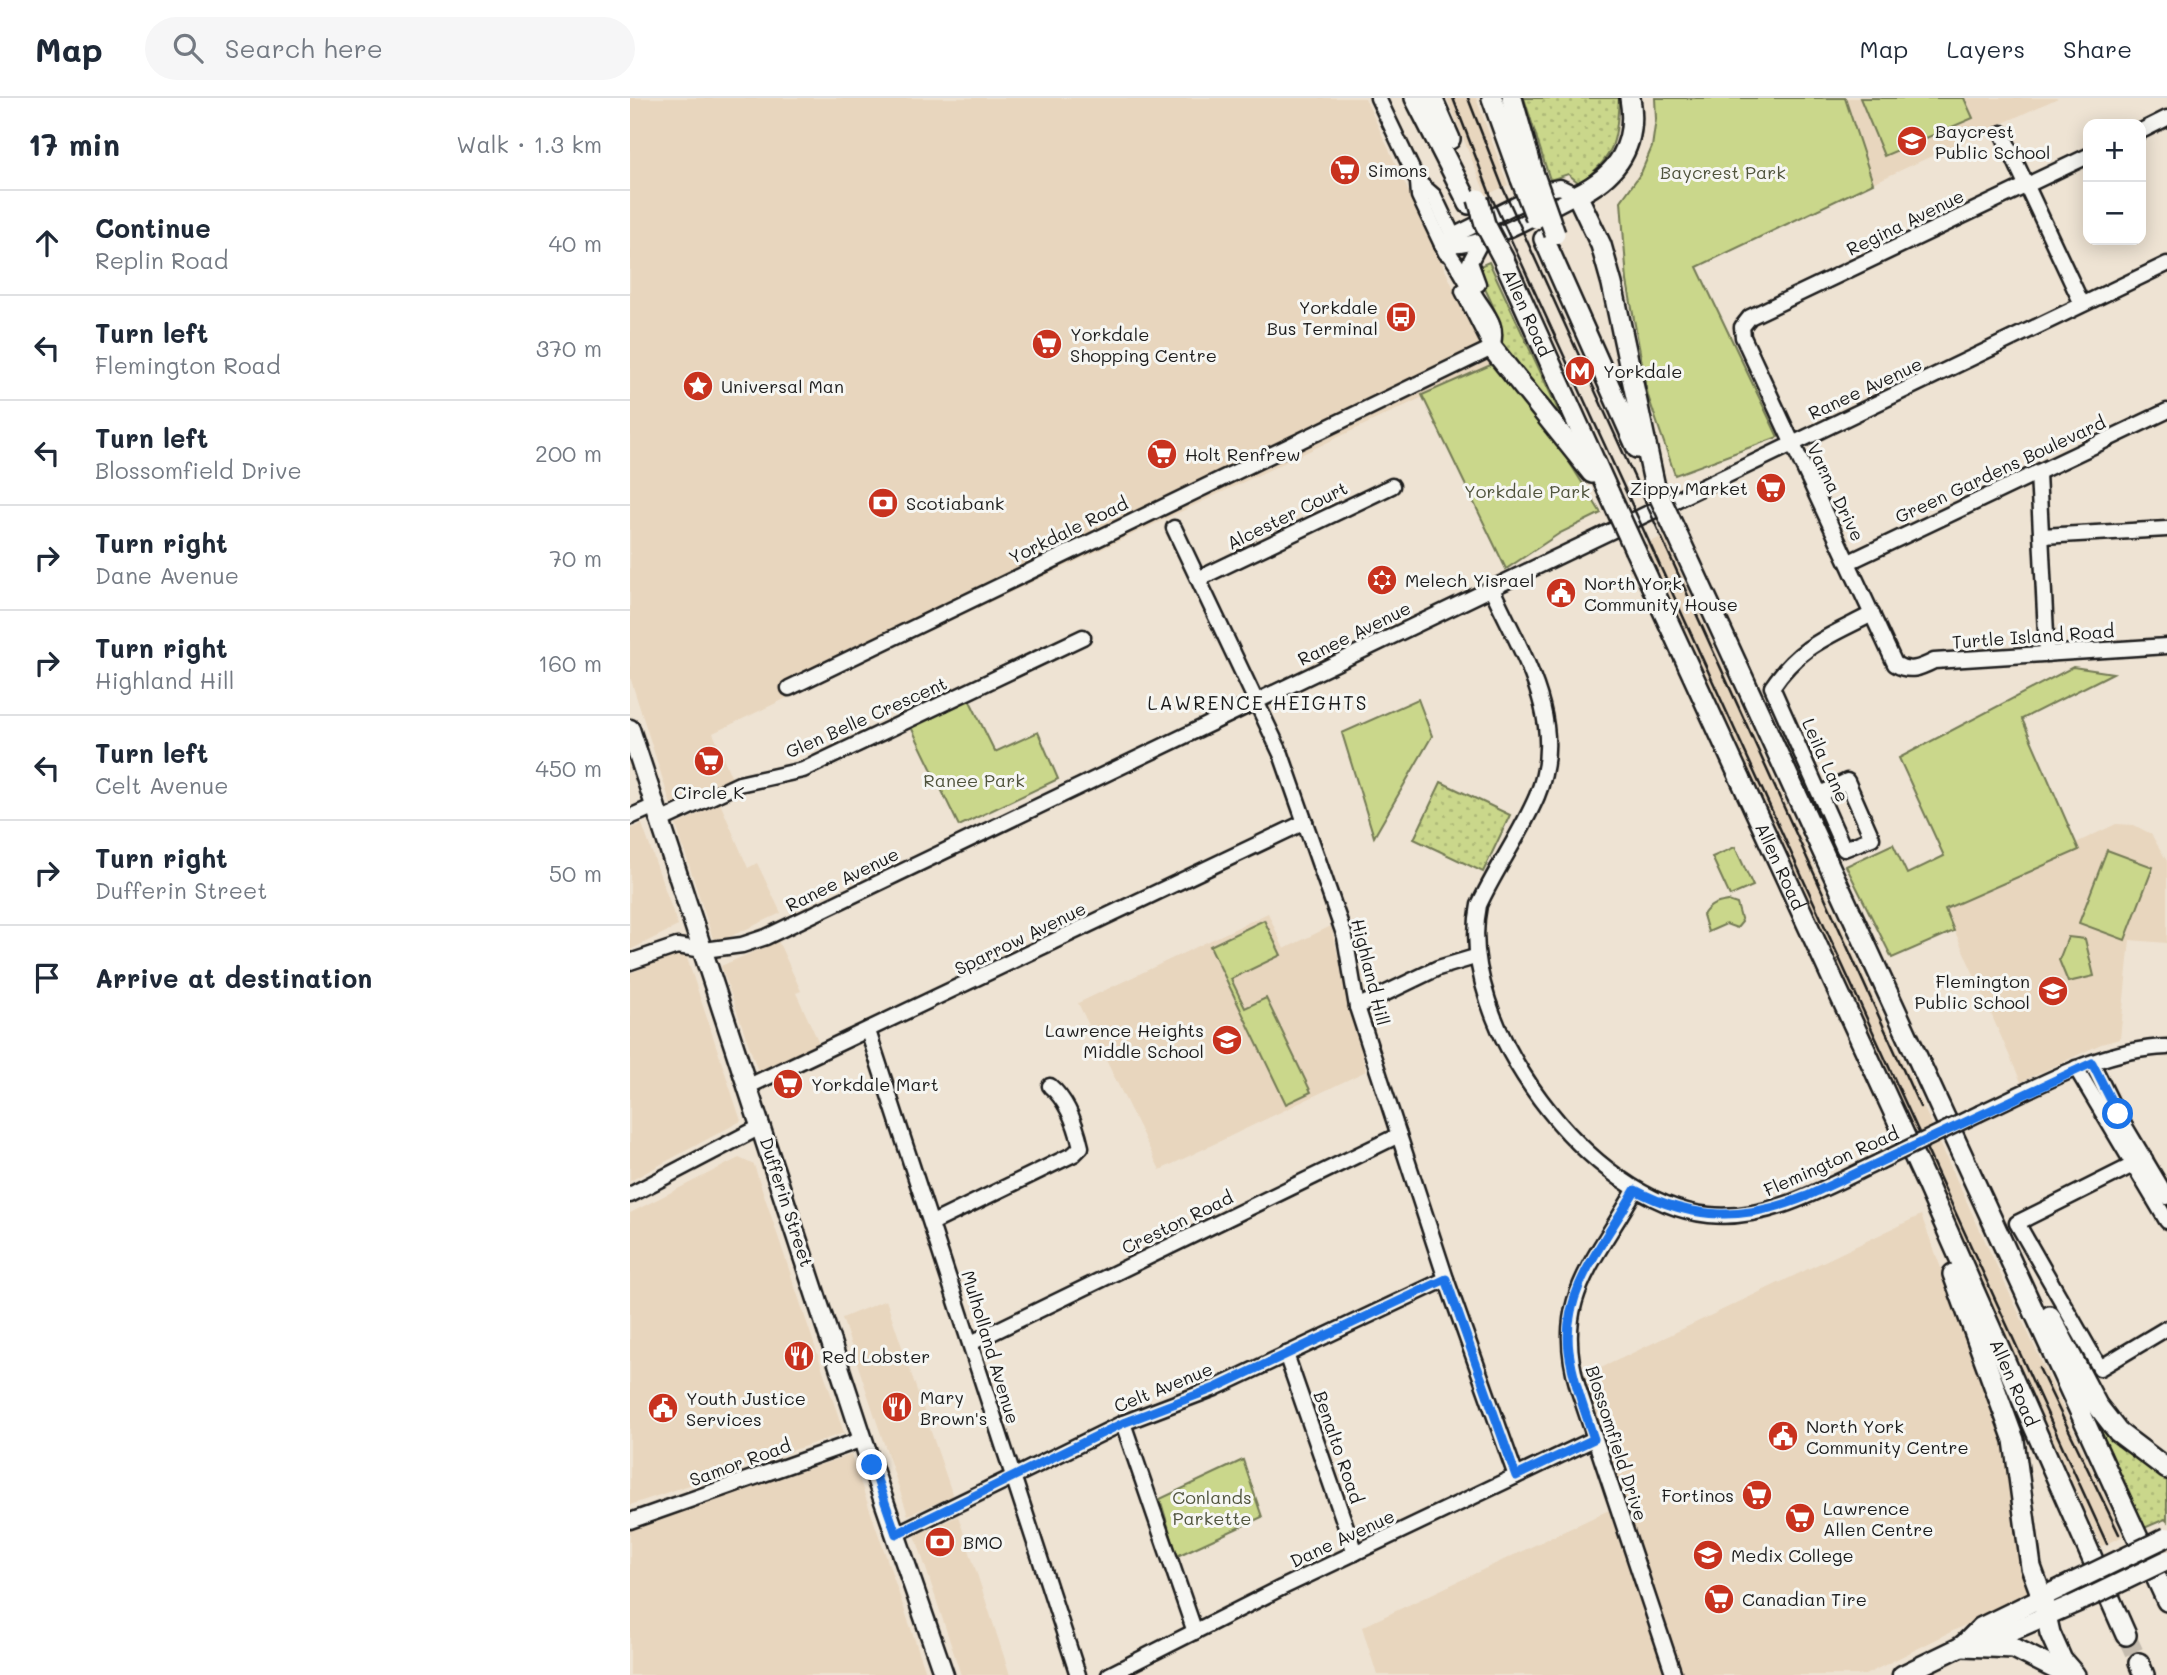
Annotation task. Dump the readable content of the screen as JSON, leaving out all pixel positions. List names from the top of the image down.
{
  "streets": {
    "highway": ["Allen Road"],
    "main road": ["Dufferin Street"],
    "street": [
      "Regina Avenue",
      "Ranee Avenue",
      "Green Gardens Boulevard",
      "Varna Drive",
      "Alcester Court",
      "Yorkdale Road",
      "Turtle Island Road",
      "Glen Belle Crescent",
      "Leila Lane",
      "Sparrow Avenue",
      "Highland Hill",
      "Flemington Road",
      "Creston Road",
      "Mulholland Avenue",
      "Celt Avenue",
      "Blossomfield Drive",
      "Benalto Road",
      "Samor Road",
      "Dane Avenue"
    ]
  },
  "crossings": [
    ["Regina Avenue", "Varna Drive"],
    ["Ranee Avenue", "Varna Drive"],
    ["Ranee Avenue", "Highland Hill"],
    ["Ranee Avenue", "Flemington Road"],
    ["Ranee Avenue", "Dufferin Street"],
    ["Green Gardens Boulevard", "Varna Drive"],
    ["Varna Drive", "Turtle Island Road"],
    ["Varna Drive", "Leila Lane"],
    ["Alcester Court", "Highland Hill"],
    ["Glen Belle Crescent", "Dufferin Street"],
    ["Sparrow Avenue", "Highland Hill"],
    ["Sparrow Avenue", "Dufferin Street"],
    ["Sparrow Avenue", "Mulholland Avenue"],
    ["Highland Hill", "Creston Road"],
    ["Highland Hill", "Celt Avenue"],
    ["Highland Hill", "Dane Avenue"],
    ["Flemington Road", "Blossomfield Drive"],
    ["Dufferin Street", "Celt Avenue"],
    ["Dufferin Street", "Samor Road"],
    ["Creston Road", "Mulholland Avenue"],
    ["Mulholland Avenue", "Celt Avenue"],
    ["Celt Avenue", "Benalto Road"],
    ["Blossomfield Drive", "Dane Avenue"],
    ["Benalto Road", "Dane Avenue"]
  ],
  "districts": ["LAWRENCE HEIGHTS"],
  "parks": [
    "Baycrest Park",
    "Yorkdale Park",
    "Ranee Park",
    "Conlands Parkette"
  ],
  "places": {
    "school or university": [
      "Baycrest Public School",
      "Flemington Public School",
      "Lawrence Heights Middle School",
      "Medix College"
    ],
    "supermarket": [
      "Simons",
      "Yorkdale Shopping Centre",
      "Holt Renfrew",
      "Zippy Market",
      "Circle K",
      "Yorkdale Mart",
      "Fortinos",
      "Lawrence Allen Centre",
      "Canadian Tire"
    ],
    "bus stop": ["Yorkdale Bus Terminal"],
    "metro station": ["Yorkdale"],
    "place": ["Universal Man"],
    "bank": ["Scotiabank", "BMO"],
    "synagogue": ["Melech Yisrael"],
    "public building": ["North York Community House", "Youth Justice Services", "North York Community Centre"],
    "restaurant": ["Red Lobster", "Mary Brown's"]
  },
  "page": {
    "header": "Map",
    "search": "Search here",
    "nav": ["Map", "Layers", "Share"],
    "heading": ["17 min", "Walk · 1.3 km"],
    "map_buttons": ["+", "−"],
    "list": [
      ["Continue", "Replin Road", "40 m"],
      ["Turn left", "Flemington Road", "370 m"],
      ["Turn left", "Blossomfield Drive", "200 m"],
      ["Turn right", "Dane Avenue", "70 m"],
      ["Turn right", "Highland Hill", "160 m"],
      ["Turn left", "Celt Avenue", "450 m"],
      ["Turn right", "Dufferin Street", "50 m"],
      "Arrive at destination"
    ]
  }
}
